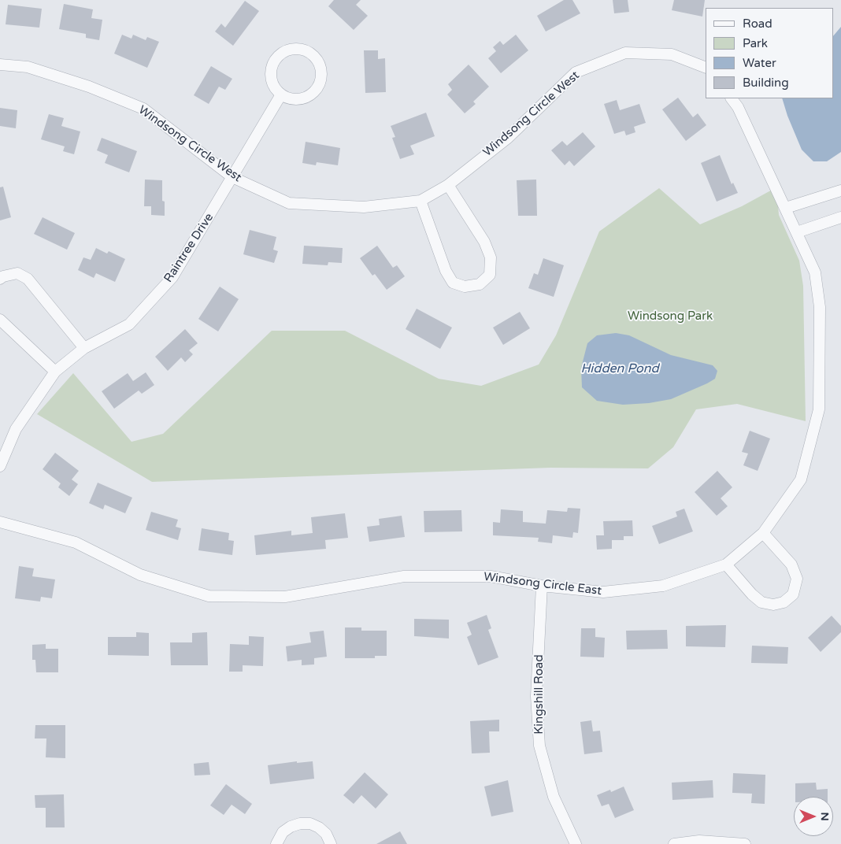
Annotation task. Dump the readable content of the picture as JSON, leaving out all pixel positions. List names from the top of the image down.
{
  "streets": {
    "street": [
      "Windsong Circle West",
      "Raintree Drive",
      "Windsong Circle East",
      "Kingshill Road"
    ]
  },
  "crossings": [
    ["Windsong Circle West", "Raintree Drive"],
    ["Windsong Circle East", "Kingshill Road"]
  ],
  "water": ["Hidden Pond"],
  "parks": ["Windsong Park"],
  "legend": [
    "Road",
    "Park",
    "Water",
    "Building"
  ],
  "north": "right"
}
